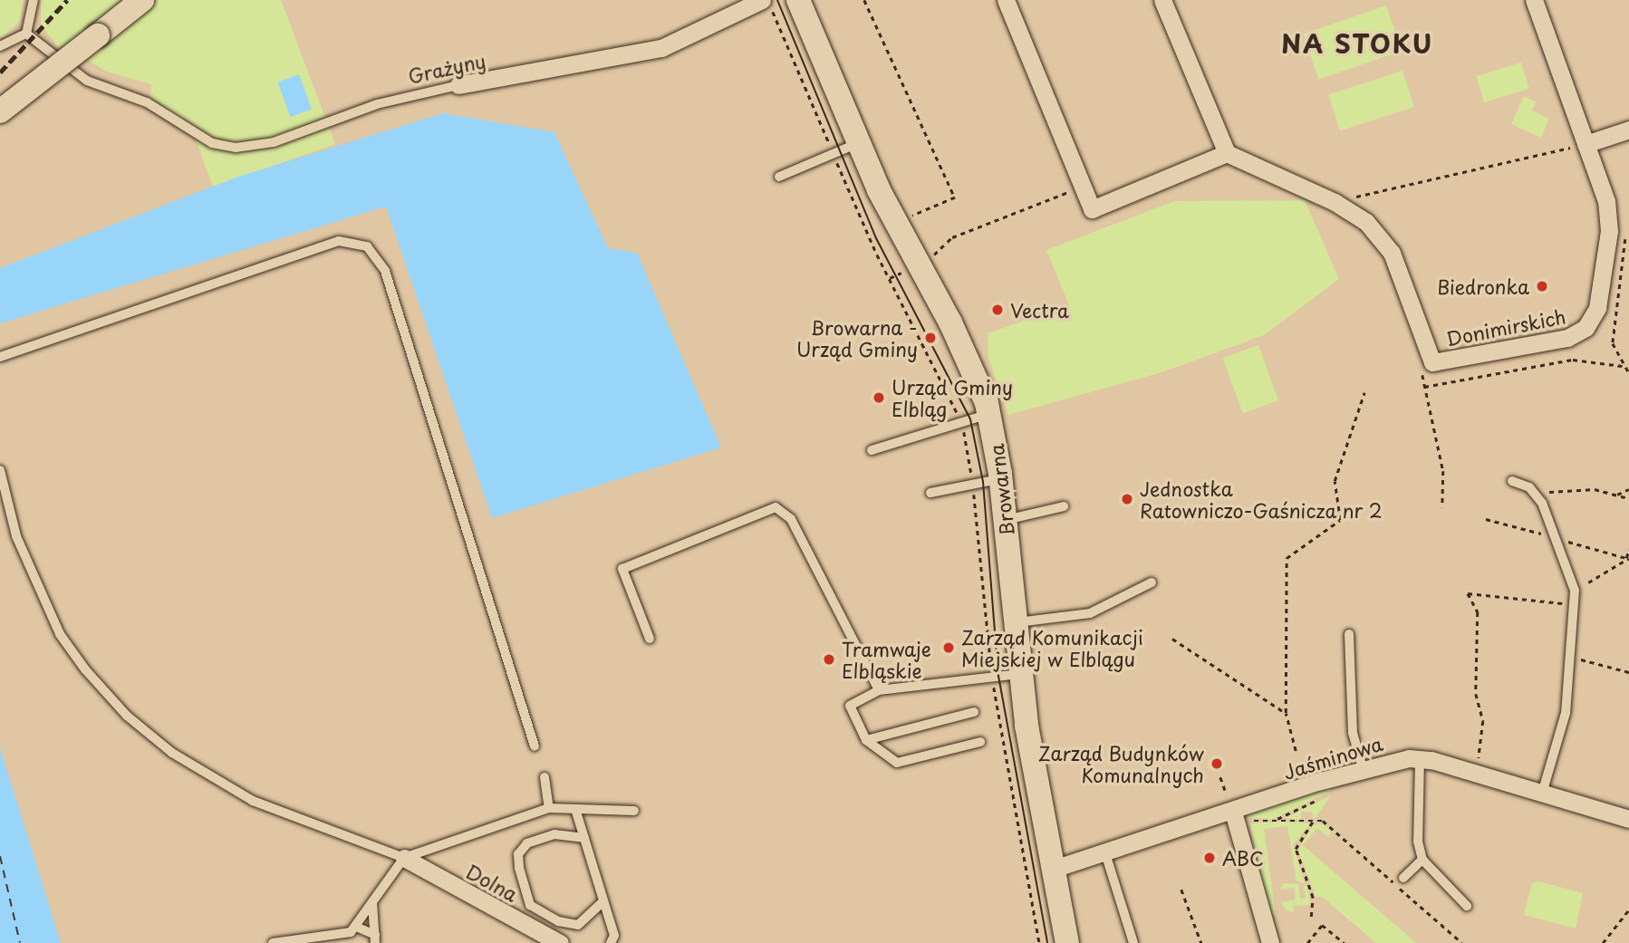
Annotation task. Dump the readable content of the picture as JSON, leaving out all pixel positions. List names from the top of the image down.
{
  "streets": {
    "main road": ["Browarna"],
    "street": [
      "Grażyny",
      "Donimirskich",
      "Jaśminowa",
      "Dolna"
    ]
  },
  "crossings": [
    ["Browarna", "Jaśminowa"]
  ],
  "districts": ["NA STOKU"],
  "places": [
    "Biedronka",
    "Vectra",
    "Browarna - Urząd Gminy",
    "Urząd Gminy Elbląg",
    "Jednostka Ratowniczo-Gaśnicza nr 2",
    "Zarząd Komunikacji Miejskiej w Elblągu",
    "Tramwaje Elbląskie",
    "Zarząd Budynków Komunalnych",
    "ABC"
  ]
}
